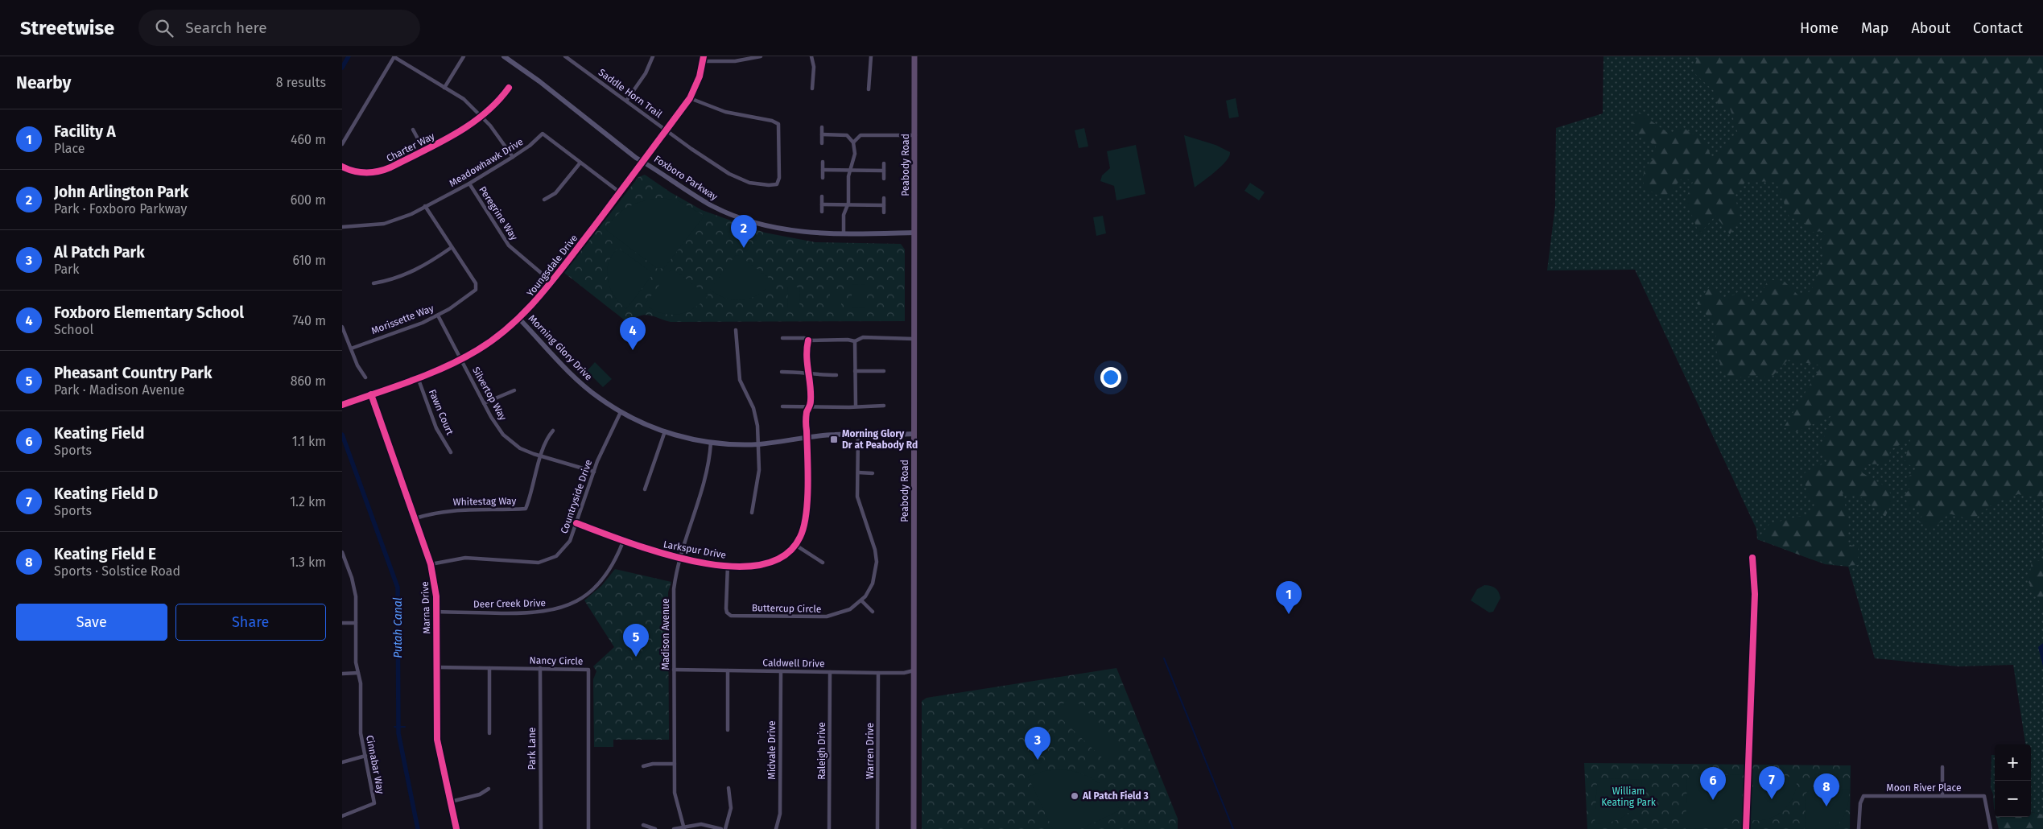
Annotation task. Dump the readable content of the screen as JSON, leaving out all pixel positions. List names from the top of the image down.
{
  "streets": {
    "main road": ["Peabody Road"],
    "street": [
      "Saddle Horn Trail",
      "Charter Way",
      "Meadowhawk Drive",
      "Foxboro Parkway",
      "Peregrine Way",
      "Youngsdale Drive",
      "Morissette Way",
      "Morning Glory Drive",
      "Silvertop Way",
      "Fawn Court",
      "Countryside Drive",
      "Whitestag Way",
      "Larkspur Drive",
      "Deer Creek Drive",
      "Marna Drive",
      "Buttercup Circle",
      "Madison Avenue",
      "Nancy Circle",
      "Caldwell Drive",
      "Park Lane",
      "Midvale Drive",
      "Raleigh Drive",
      "Warren Drive",
      "Cinnabar Way",
      "Moon River Place"
    ]
  },
  "crossings": [
    ["Saddle Horn Trail", "Youngsdale Drive"],
    ["Meadowhawk Drive", "Peregrine Way"],
    ["Meadowhawk Drive", "Youngsdale Drive"],
    ["Meadowhawk Drive", "Morissette Way"],
    ["Peabody Road", "Foxboro Parkway"],
    ["Peabody Road", "Morning Glory Drive"],
    ["Peabody Road", "Caldwell Drive"],
    ["Foxboro Parkway", "Youngsdale Drive"],
    ["Peregrine Way", "Youngsdale Drive"],
    ["Youngsdale Drive", "Morning Glory Drive"],
    ["Youngsdale Drive", "Silvertop Way"],
    ["Youngsdale Drive", "Fawn Court"],
    ["Youngsdale Drive", "Marna Drive"],
    ["Morissette Way", "Silvertop Way"],
    ["Morning Glory Drive", "Countryside Drive"],
    ["Morning Glory Drive", "Larkspur Drive"],
    ["Morning Glory Drive", "Buttercup Circle"],
    ["Morning Glory Drive", "Madison Avenue"],
    ["Silvertop Way", "Countryside Drive"],
    ["Silvertop Way", "Whitestag Way"],
    ["Countryside Drive", "Larkspur Drive"],
    ["Countryside Drive", "Marna Drive"],
    ["Whitestag Way", "Marna Drive"],
    ["Larkspur Drive", "Deer Creek Drive"],
    ["Larkspur Drive", "Buttercup Circle"],
    ["Larkspur Drive", "Madison Avenue"],
    ["Deer Creek Drive", "Marna Drive"],
    ["Marna Drive", "Nancy Circle"],
    ["Madison Avenue", "Caldwell Drive"],
    ["Nancy Circle", "Park Lane"],
    ["Caldwell Drive", "Midvale Drive"],
    ["Caldwell Drive", "Raleigh Drive"],
    ["Caldwell Drive", "Warren Drive"]
  ],
  "water": ["Putah Canal"],
  "parks": ["William Keating Park"],
  "places": {
    "transit": ["Morning Glory Dr at Peabody Rd"],
    "other": ["Al Patch Field 3"]
  },
  "page": {
    "header": "Streetwise",
    "search": "Search here",
    "nav": [
      "Home",
      "Map",
      "About",
      "Contact"
    ],
    "heading": ["Nearby", "8 results"],
    "list": [
      {
        "mark": "1",
        "name": "Facility A",
        "note": "Place",
        "value": "460 m"
      },
      {
        "mark": "2",
        "name": "John Arlington Park",
        "note": "Park · Foxboro Parkway",
        "value": "600 m"
      },
      {
        "mark": "3",
        "name": "Al Patch Park",
        "note": "Park",
        "value": "610 m"
      },
      {
        "mark": "4",
        "name": "Foxboro Elementary School",
        "note": "School",
        "value": "740 m"
      },
      {
        "mark": "5",
        "name": "Pheasant Country Park",
        "note": "Park · Madison Avenue",
        "value": "860 m"
      },
      {
        "mark": "6",
        "name": "Keating Field",
        "note": "Sports",
        "value": "1.1 km"
      },
      {
        "mark": "7",
        "name": "Keating Field D",
        "note": "Sports",
        "value": "1.2 km"
      },
      {
        "mark": "8",
        "name": "Keating Field E",
        "note": "Sports · Solstice Road",
        "value": "1.3 km"
      }
    ],
    "pins": [
      "2",
      "4",
      "1",
      "5",
      "3",
      "7",
      "6",
      "8"
    ],
    "buttons": ["Save", "Share"],
    "map_buttons": ["+", "−"]
  }
}
